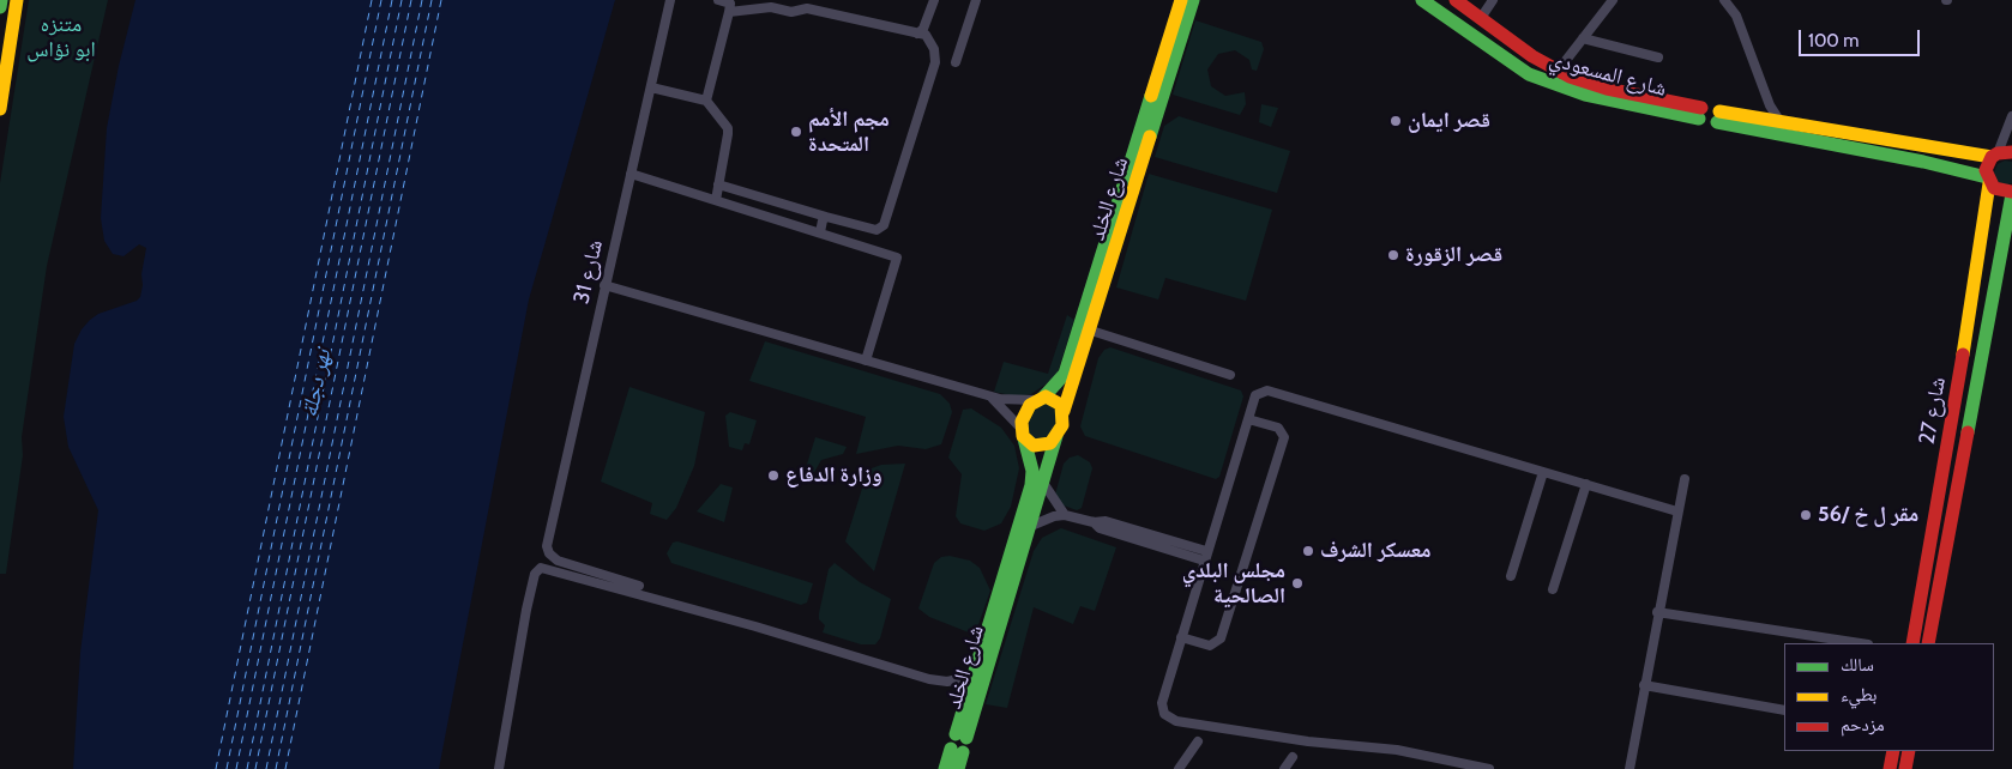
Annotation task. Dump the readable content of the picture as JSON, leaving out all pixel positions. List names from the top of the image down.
{
  "streets": {
    "main road": ["شارع المسعودي", "شارع الخلد", "شارع 27"],
    "street": ["شارع 31"]
  },
  "water": ["نهر دجلة"],
  "parks": ["متنزه ابو نؤاس"],
  "places": [
    "قصر ايمان",
    "مجم الأمم المتحدة",
    "قصر الزقورة",
    "وزارة الدفاع",
    "مقر ل خ /56",
    "معسكر الشرف",
    "مجلس البلدي الصالحية"
  ],
  "legend": ["سالك", "بطيء", "مزدحم"],
  "scale_bar": "100 m"
}
